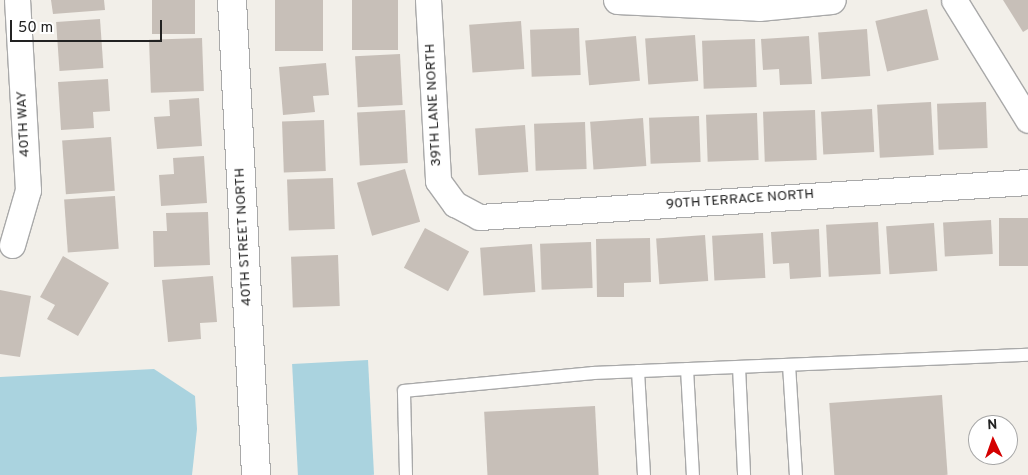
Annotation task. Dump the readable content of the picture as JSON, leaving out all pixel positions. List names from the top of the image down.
{
  "streets": {
    "street": [
      "39TH LANE NORTH",
      "40TH WAY",
      "90TH TERRACE NORTH",
      "40TH STREET NORTH"
    ]
  },
  "crossings": [
    ["39TH LANE NORTH", "90TH TERRACE NORTH"]
  ],
  "scale_bar": "50 m",
  "north": "top"
}
